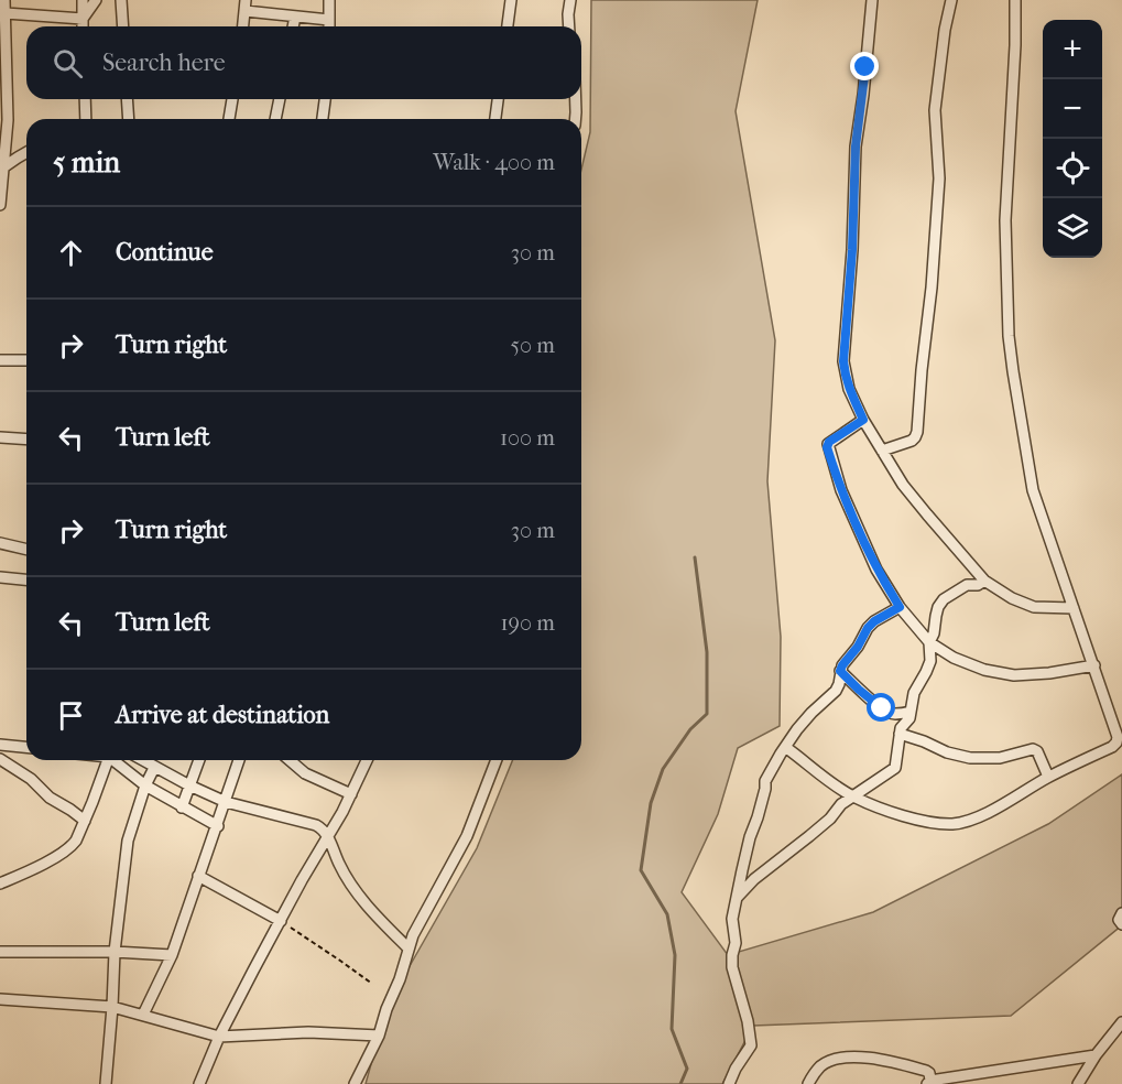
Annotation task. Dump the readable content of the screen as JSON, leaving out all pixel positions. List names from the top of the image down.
{
  "page": {
    "map_buttons": ["+", "−"],
    "search": "Search here",
    "heading": ["5 min", "Walk · 400 m"],
    "list": [
      ["Continue", "30 m"],
      ["Turn right", "50 m"],
      ["Turn left", "100 m"],
      ["Turn right", "30 m"],
      ["Turn left", "190 m"],
      "Arrive at destination"
    ]
  }
}
